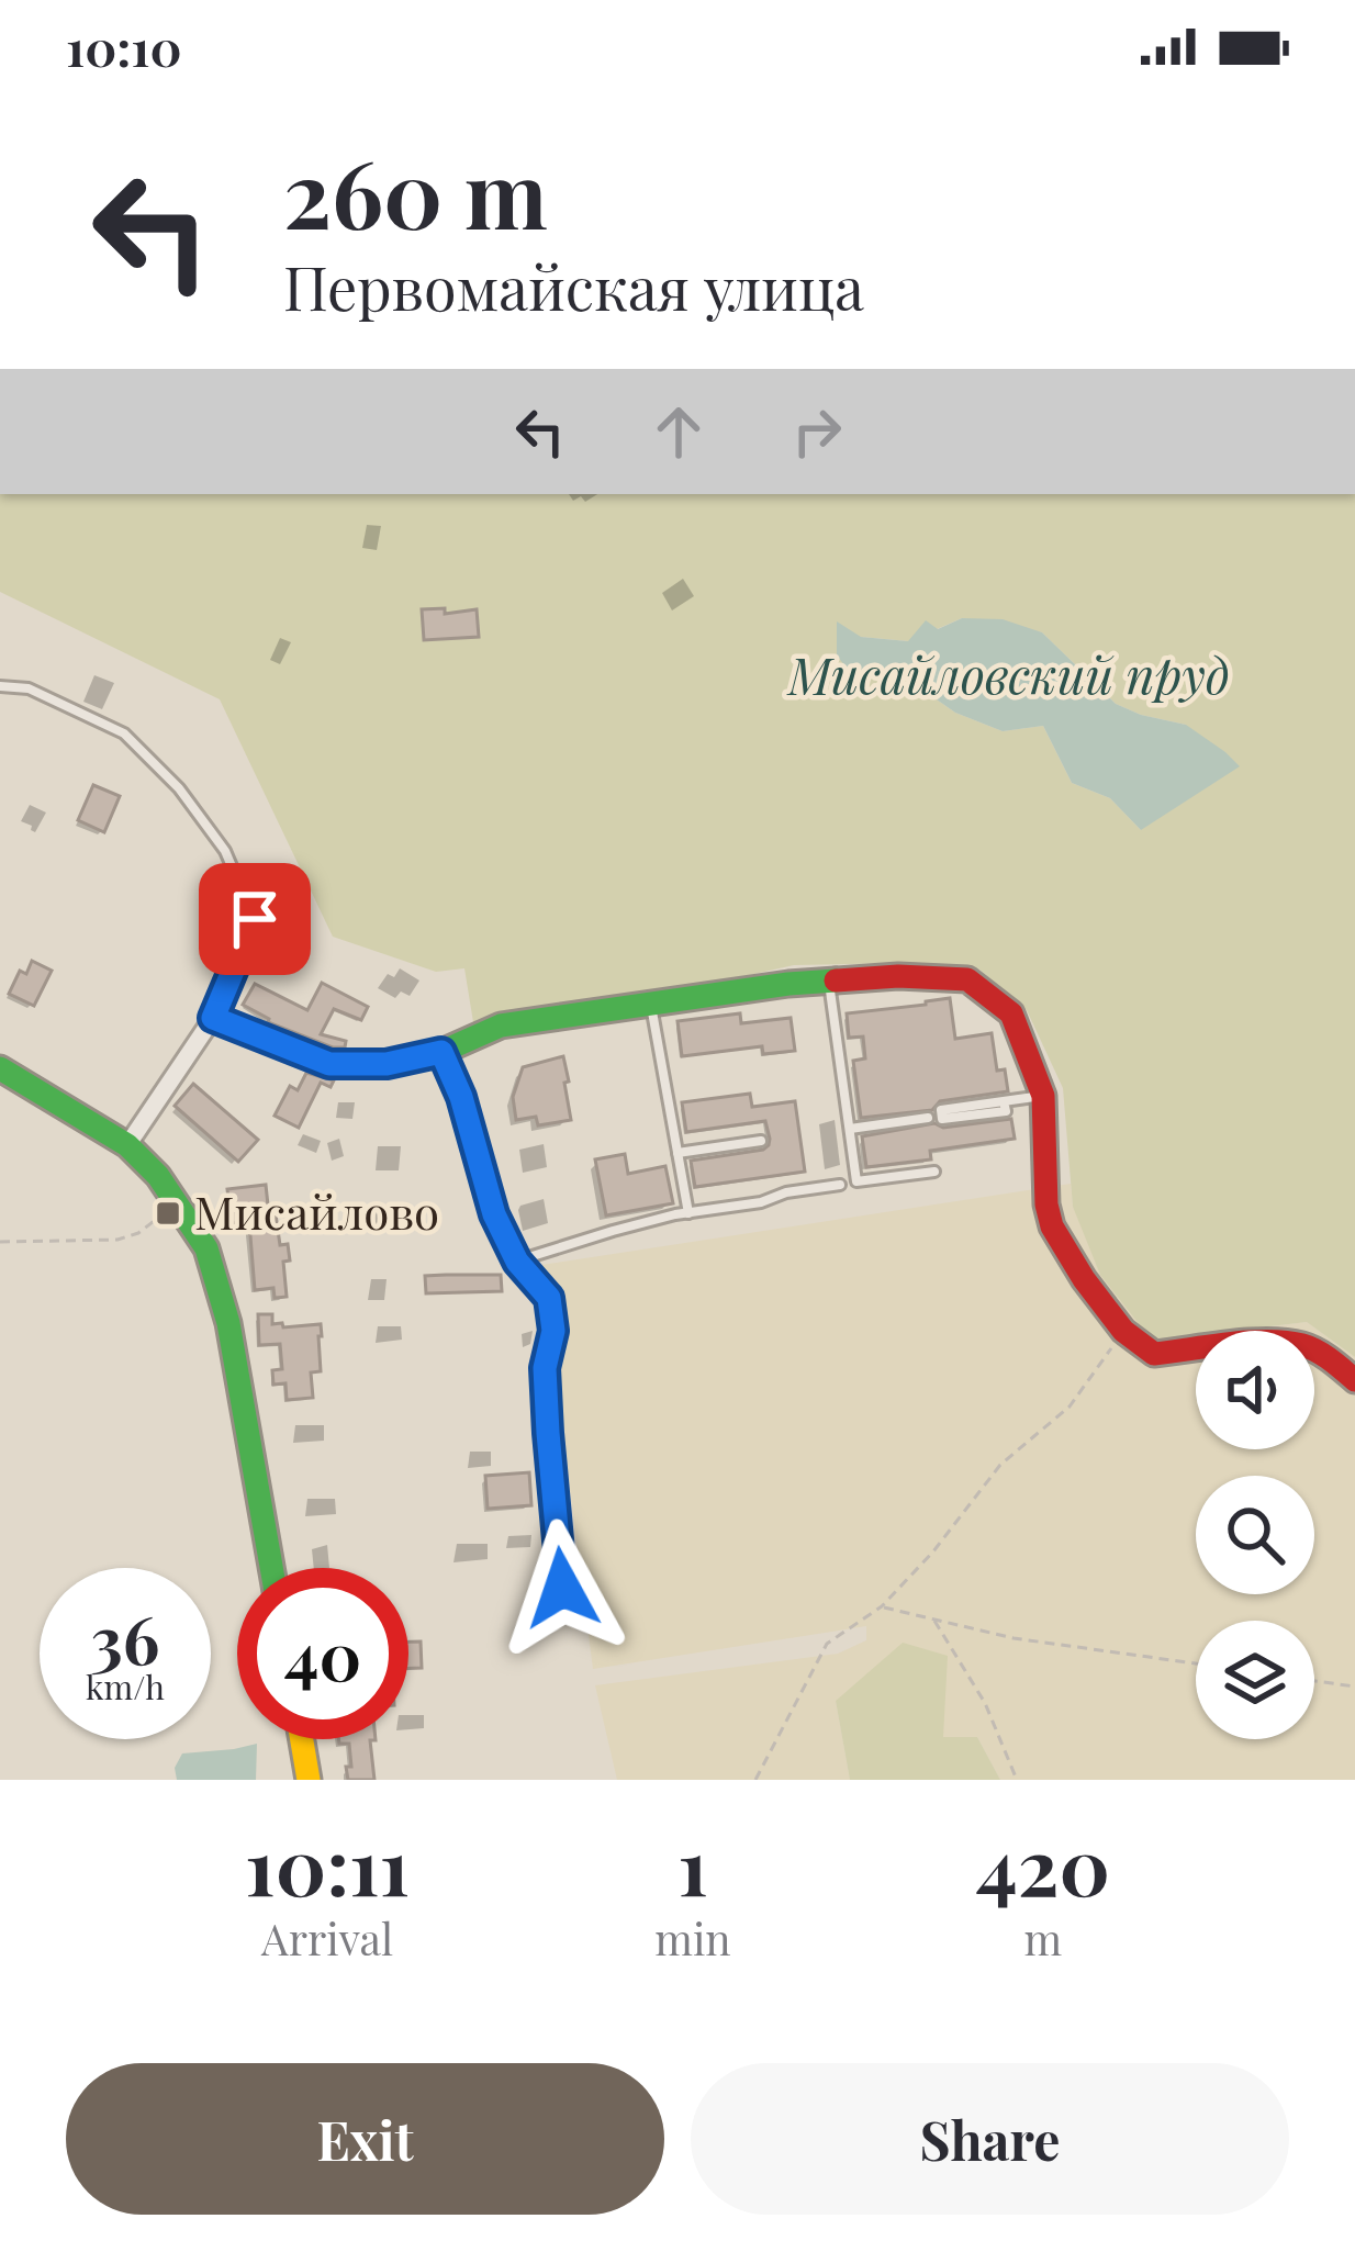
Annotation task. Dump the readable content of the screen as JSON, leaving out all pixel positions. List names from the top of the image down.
{
  "water": ["Мисайловский пруд"],
  "places": {
    "transit": ["Мисайлово"]
  },
  "page": {
    "status": "10:10",
    "turn": ["260 m", "Первомайская улица"],
    "speed": "36 km/h",
    "limit": "40",
    "eta": [
      "10:11",
      "Arrival",
      "1",
      "min",
      "420",
      "m"
    ],
    "buttons": ["Exit", "Share"]
  }
}
